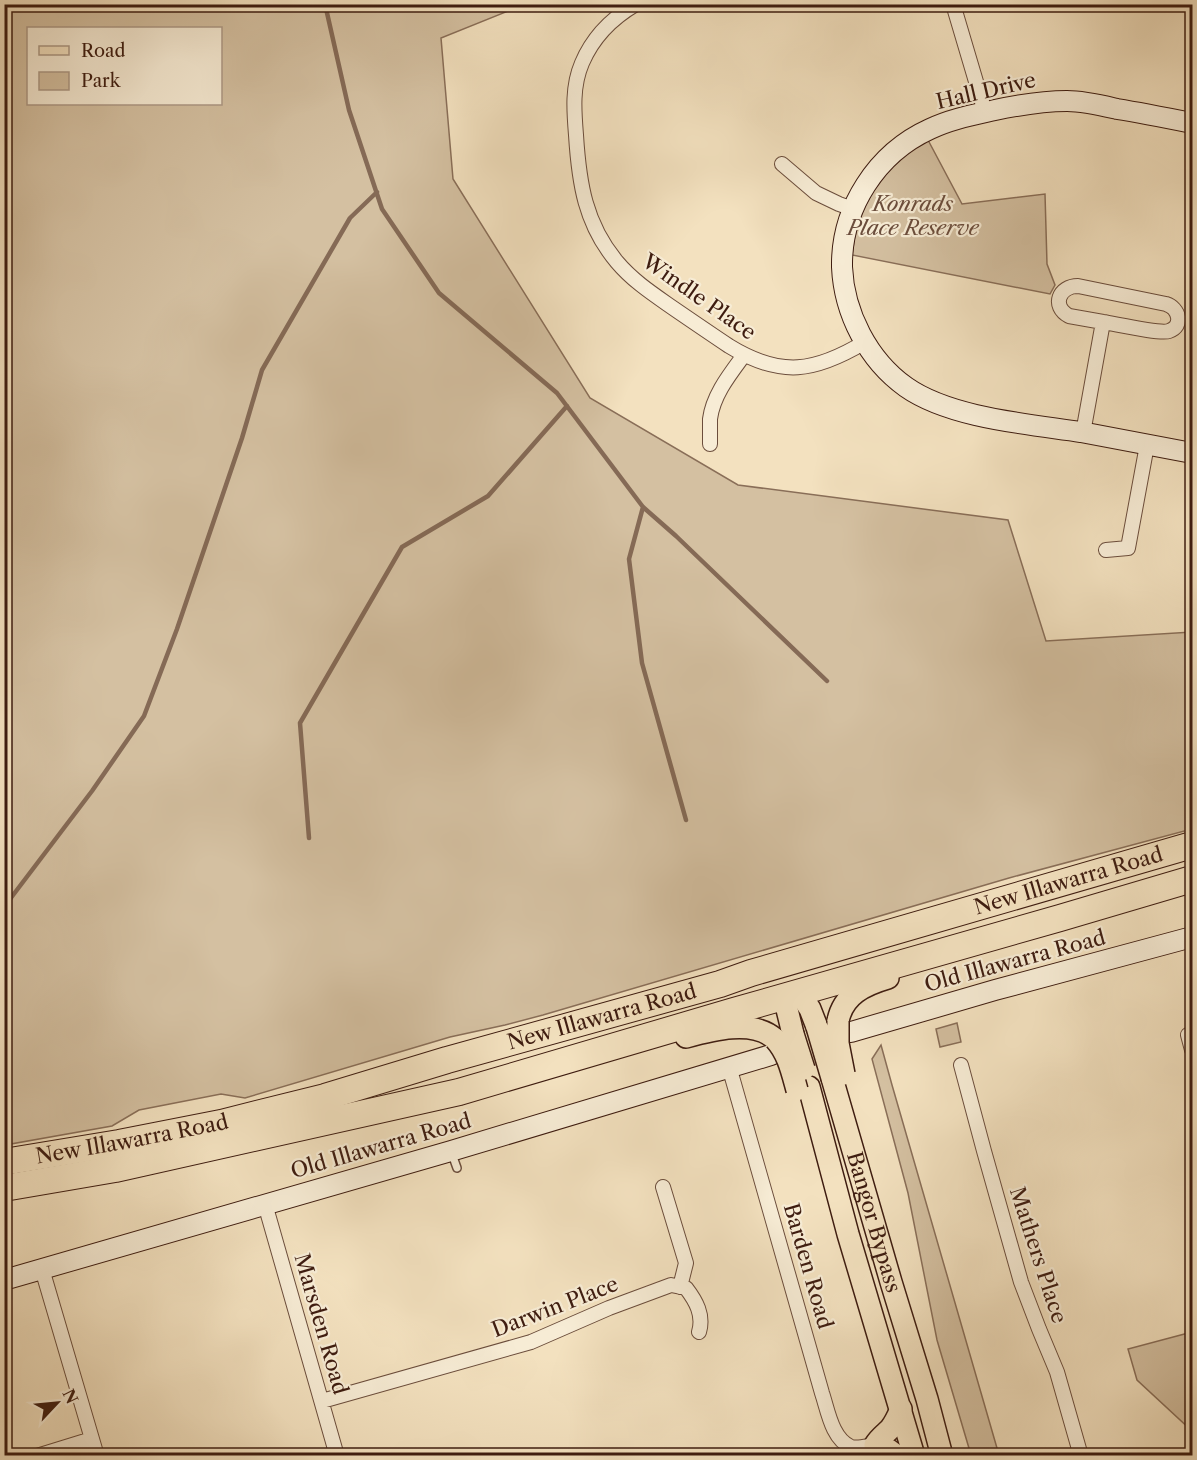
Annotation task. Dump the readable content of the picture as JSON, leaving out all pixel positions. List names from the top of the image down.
{
  "streets": {
    "highway": ["New Illawarra Road"],
    "main road": ["Bangor Bypass"],
    "street": [
      "Hall Drive",
      "Windle Place",
      "Old Illawarra Road",
      "Mathers Place",
      "Barden Road",
      "Darwin Place",
      "Marsden Road"
    ]
  },
  "crossings": [
    ["Hall Drive", "Windle Place"],
    ["New Illawarra Road", "Bangor Bypass"],
    ["Old Illawarra Road", "Bangor Bypass"],
    ["Old Illawarra Road", "Barden Road"],
    ["Old Illawarra Road", "Marsden Road"],
    ["Darwin Place", "Marsden Road"]
  ],
  "parks": ["Konrads Place Reserve"],
  "legend": ["Road", "Park"],
  "north": "top right"
}
